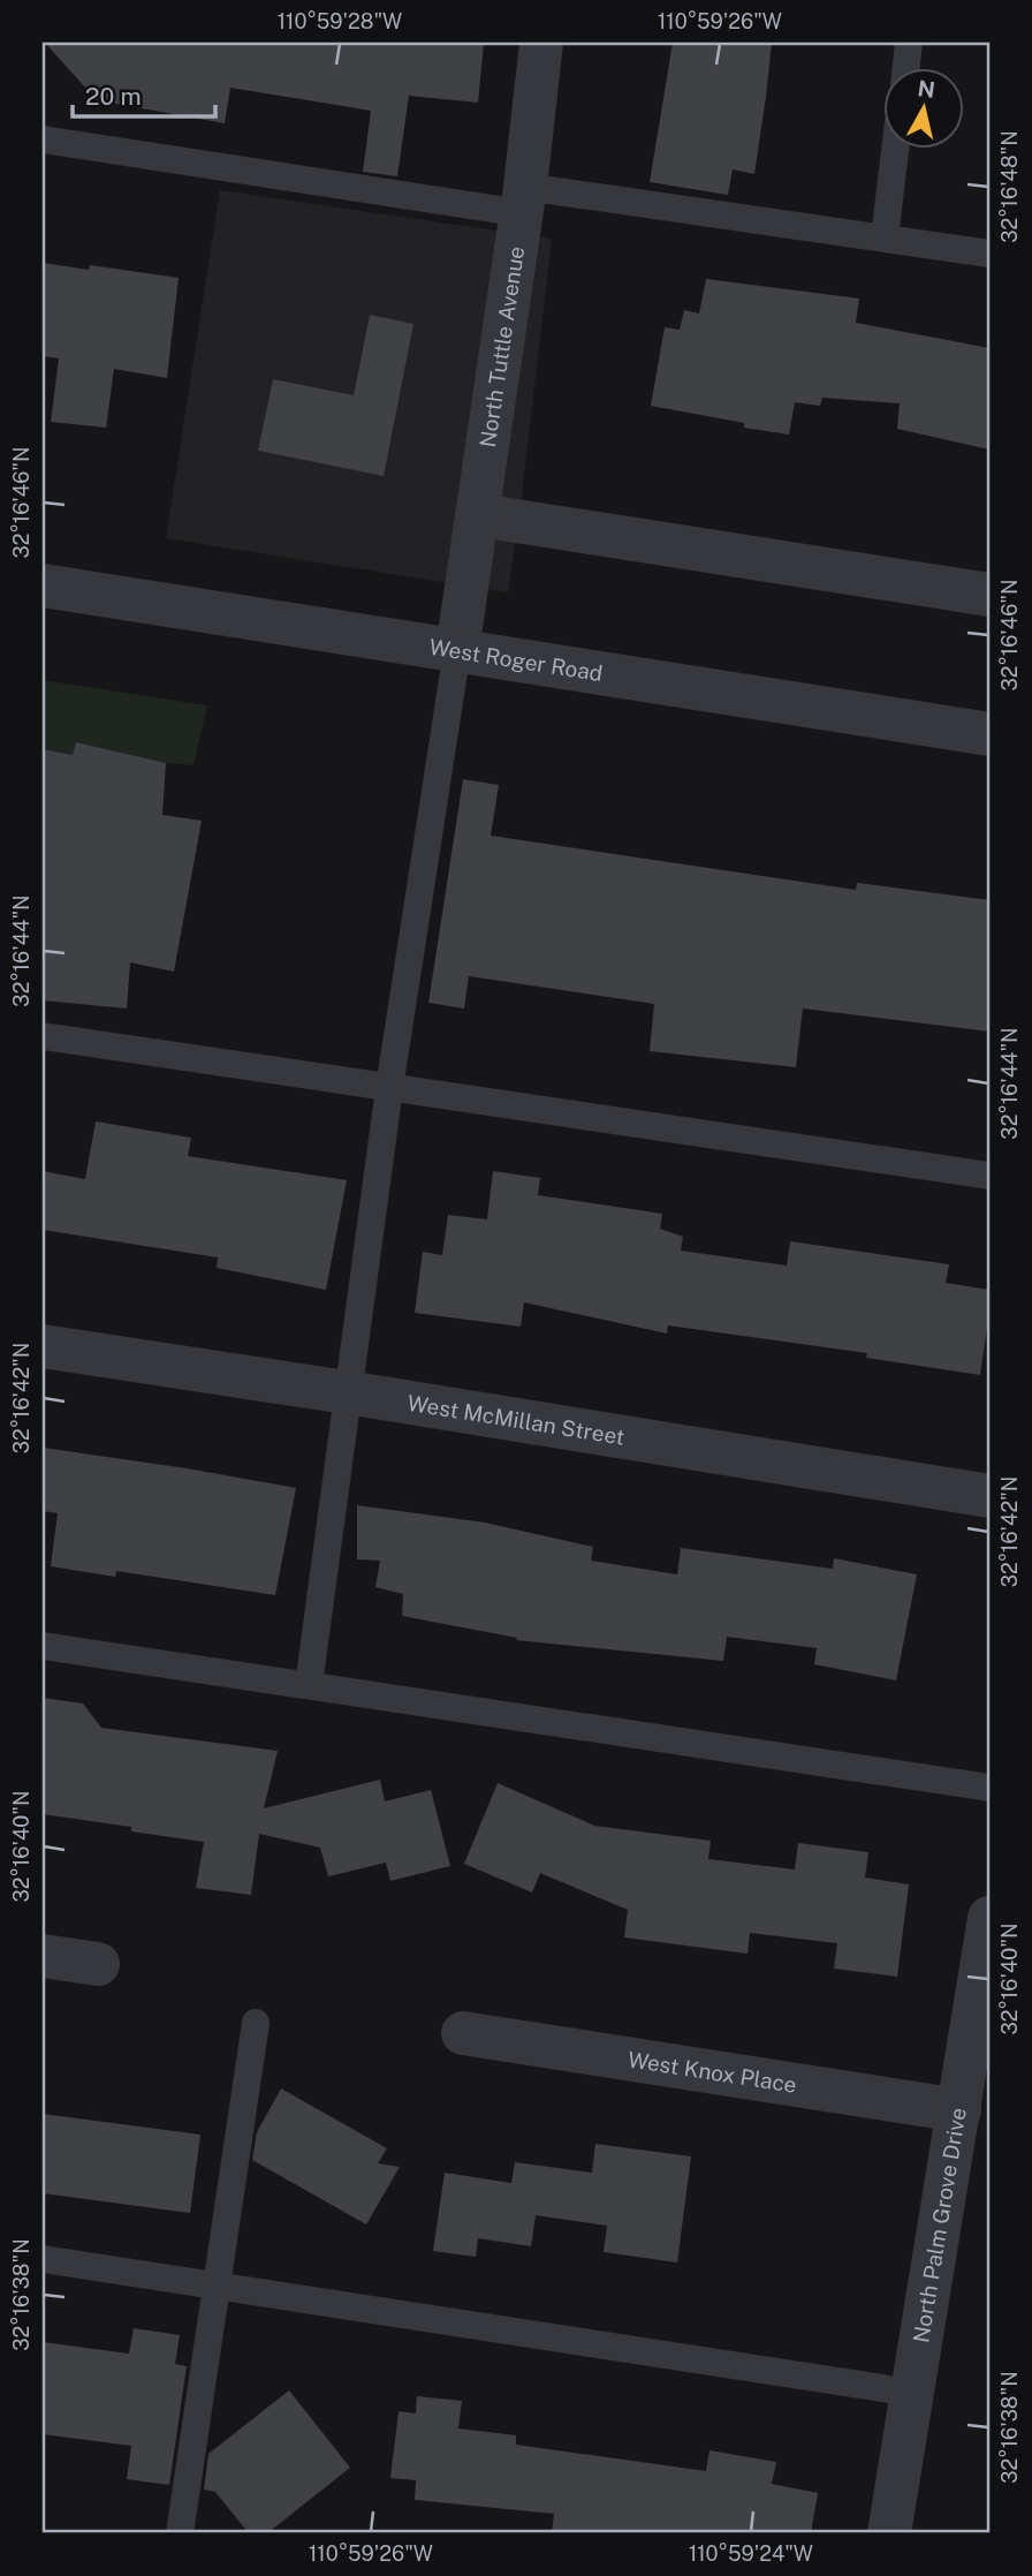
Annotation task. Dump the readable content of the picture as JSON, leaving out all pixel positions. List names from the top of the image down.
{
  "streets": {
    "street": [
      "North Tuttle Avenue",
      "West Roger Road",
      "West McMillan Street",
      "West Knox Place",
      "North Palm Grove Drive"
    ]
  },
  "crossings": [
    ["North Tuttle Avenue", "West Roger Road"],
    ["West Knox Place", "North Palm Grove Drive"]
  ],
  "scale_bar": "20 m",
  "north": "top",
  "coordinates": [
    "110°59'28\"W",
    "110°59'26\"W",
    "32°16'48\"N",
    "32°16'46\"N",
    "32°16'44\"N",
    "32°16'42\"N",
    "32°16'40\"N",
    "32°16'38\"N",
    "110°59'24\"W"
  ]
}
